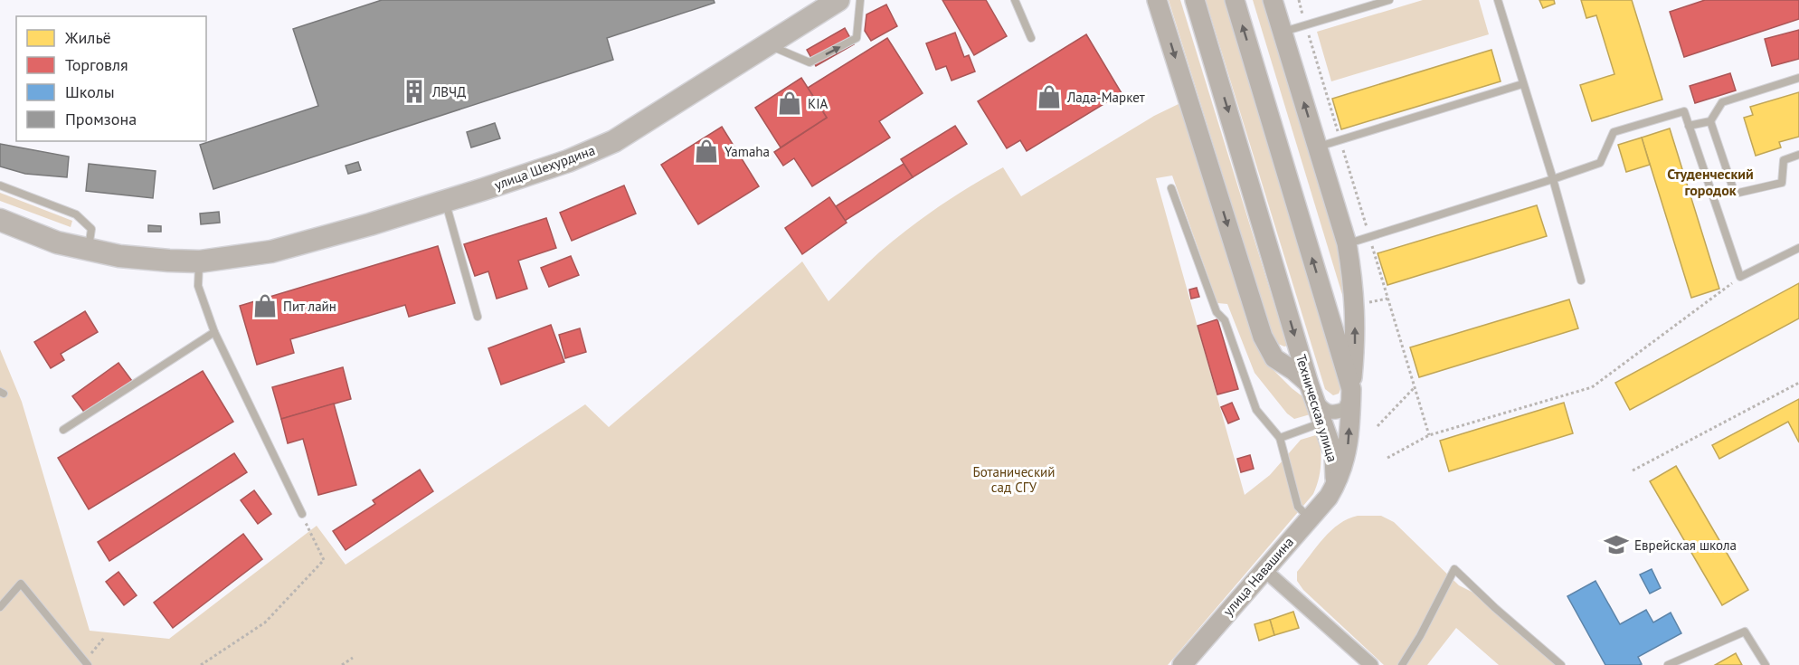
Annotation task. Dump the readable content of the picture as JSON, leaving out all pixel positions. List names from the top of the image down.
{
  "streets": {
    "main road": ["улица Шехурдина", "Техническая улица", "улица Навашина"]
  },
  "crossings": [
    ["Техническая улица", "улица Навашина"]
  ],
  "districts": ["Студенческий городок"],
  "parks": ["Ботанический сад СГУ"],
  "places": {
    "building": ["ЛВЧД"],
    "shop": [
      "Лада-Маркет",
      "KIA",
      "Yamaha",
      "Пит лайн"
    ],
    "school or university": ["Еврейская школа"]
  },
  "legend": [
    "Жильё",
    "Торговля",
    "Школы",
    "Промзона"
  ]
}
